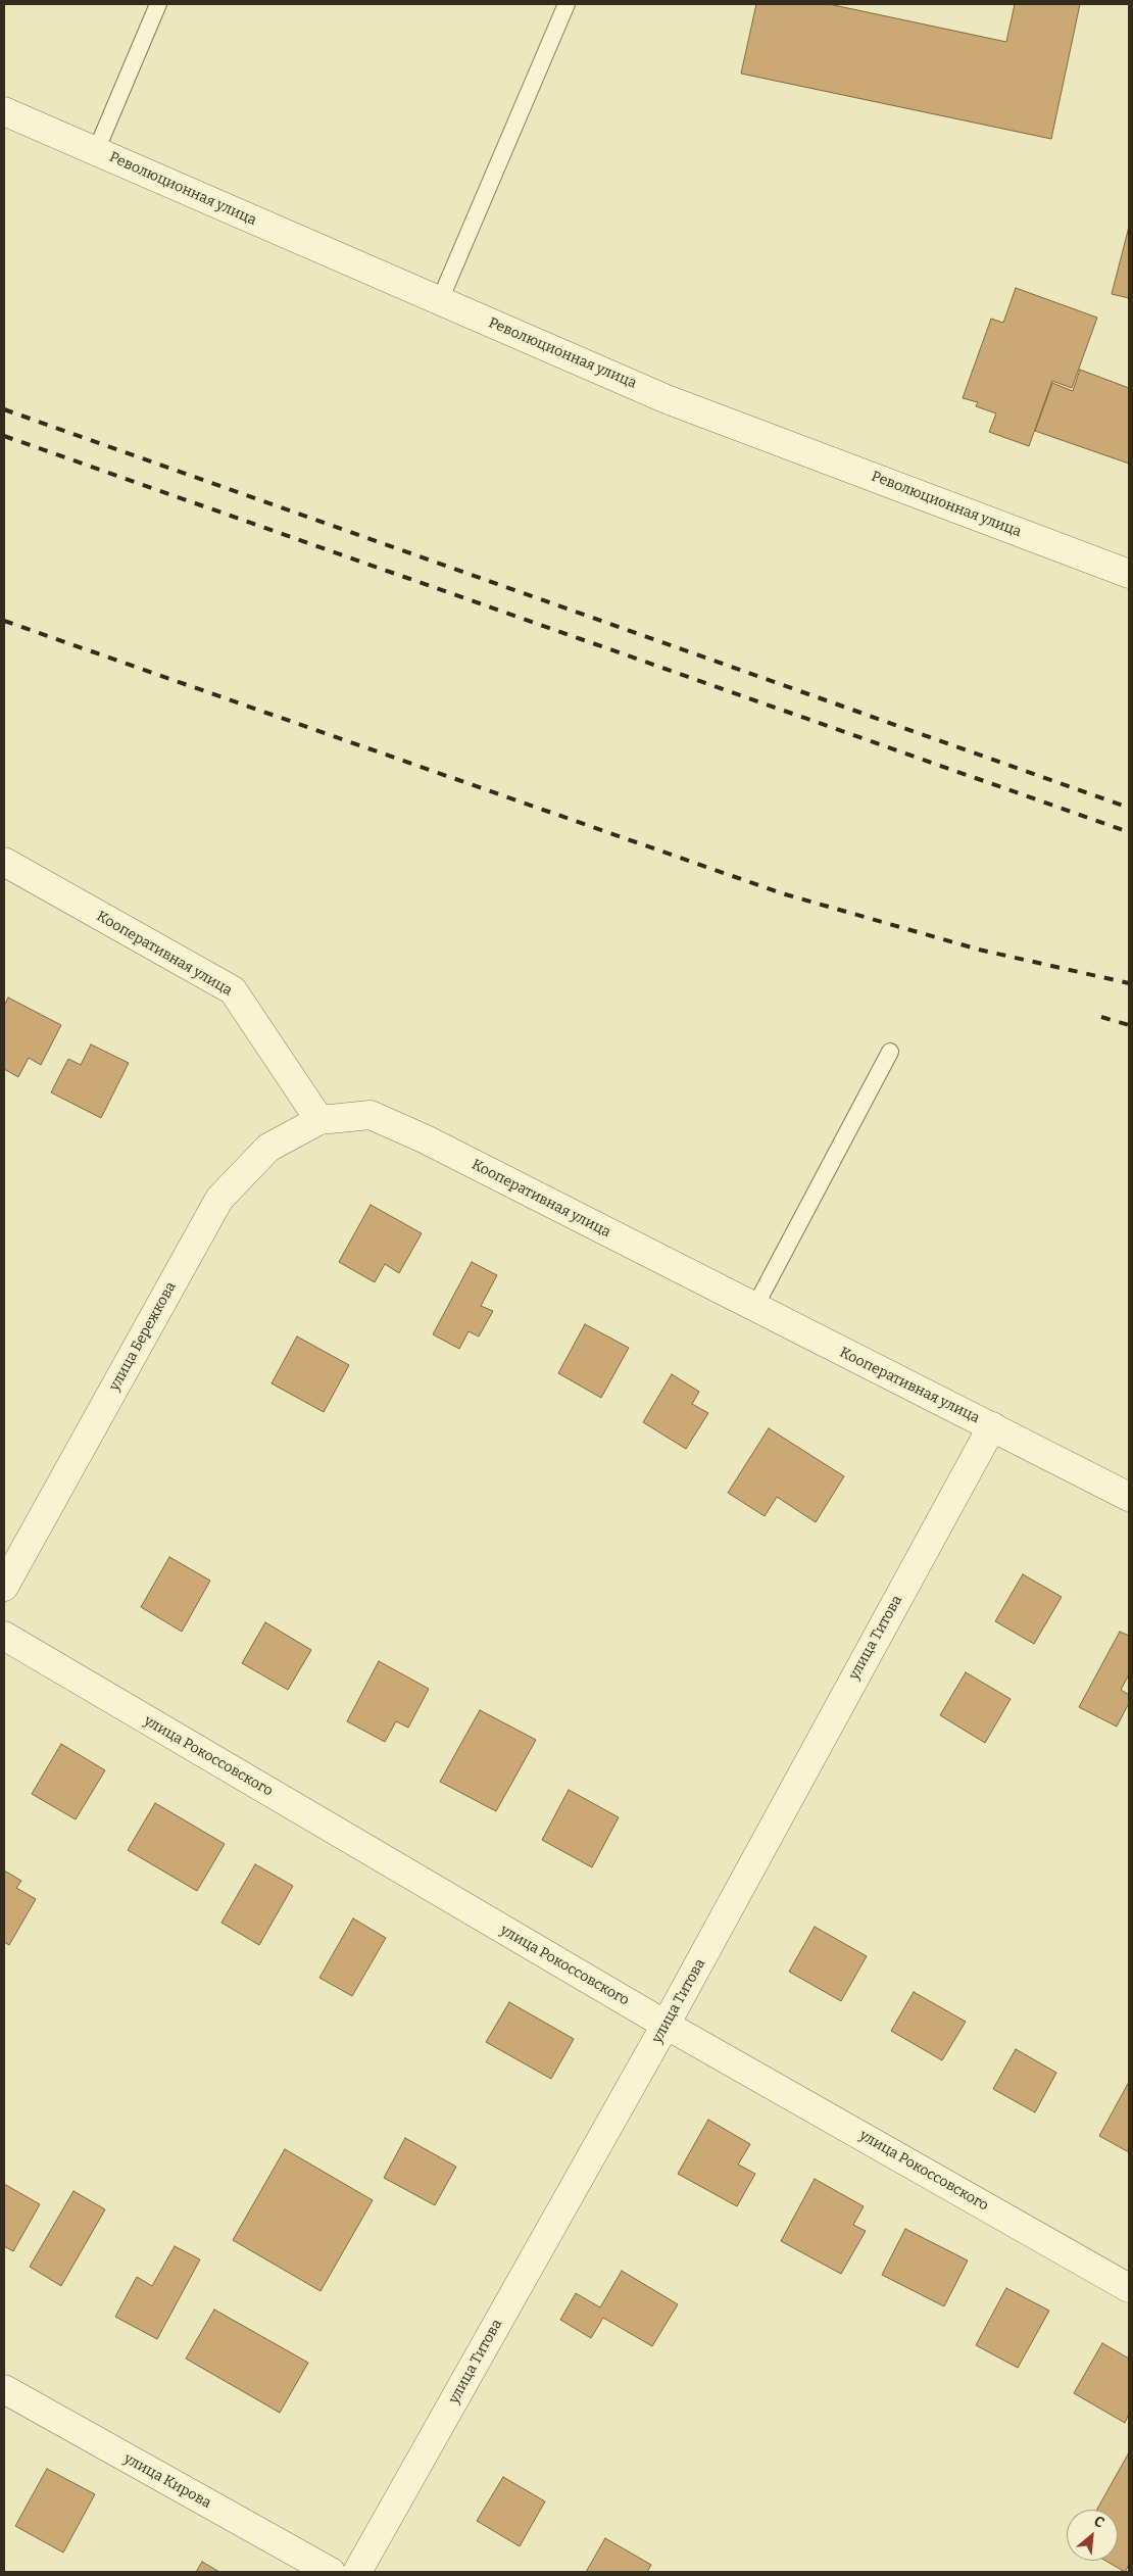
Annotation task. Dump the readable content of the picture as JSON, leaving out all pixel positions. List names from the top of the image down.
{
  "streets": {
    "street": [
      "Революционная улица",
      "Кооперативная улица",
      "улица Бережкова",
      "улица Титова",
      "улица Рокоссовского",
      "улица Кирова"
    ]
  },
  "crossings": [
    ["Кооперативная улица", "улица Бережкова"],
    ["Кооперативная улица", "улица Титова"],
    ["улица Титова", "улица Рокоссовского"]
  ],
  "north": "top right"
}
